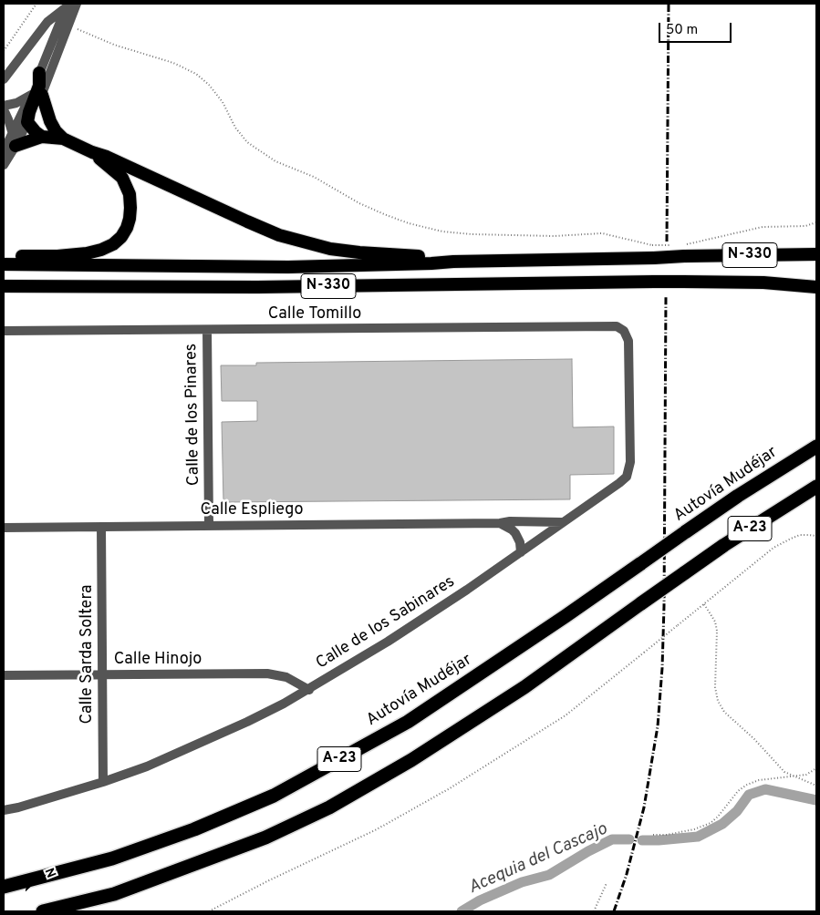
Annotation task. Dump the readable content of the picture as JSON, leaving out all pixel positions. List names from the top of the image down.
{
  "streets": {
    "highway": ["N-330", "Autovía Mudéjar", "A-23"],
    "street": [
      "Calle Tomillo",
      "Calle de los Pinares",
      "Calle Espliego",
      "Calle de los Sabinares",
      "Calle Sarda Soltera",
      "Calle Hinojo"
    ]
  },
  "crossings": [
    ["Calle Tomillo", "Calle de los Pinares"],
    ["Calle Tomillo", "Calle de los Sabinares"],
    ["Calle de los Pinares", "Calle Espliego"],
    ["Calle Espliego", "Calle de los Sabinares"],
    ["Calle Espliego", "Calle Sarda Soltera"],
    ["Calle de los Sabinares", "Calle Sarda Soltera"],
    ["Calle de los Sabinares", "Calle Hinojo"],
    ["Calle Sarda Soltera", "Calle Hinojo"]
  ],
  "water": ["Acequia del Cascajo"],
  "scale_bar": "50 m",
  "north": "right"
}
